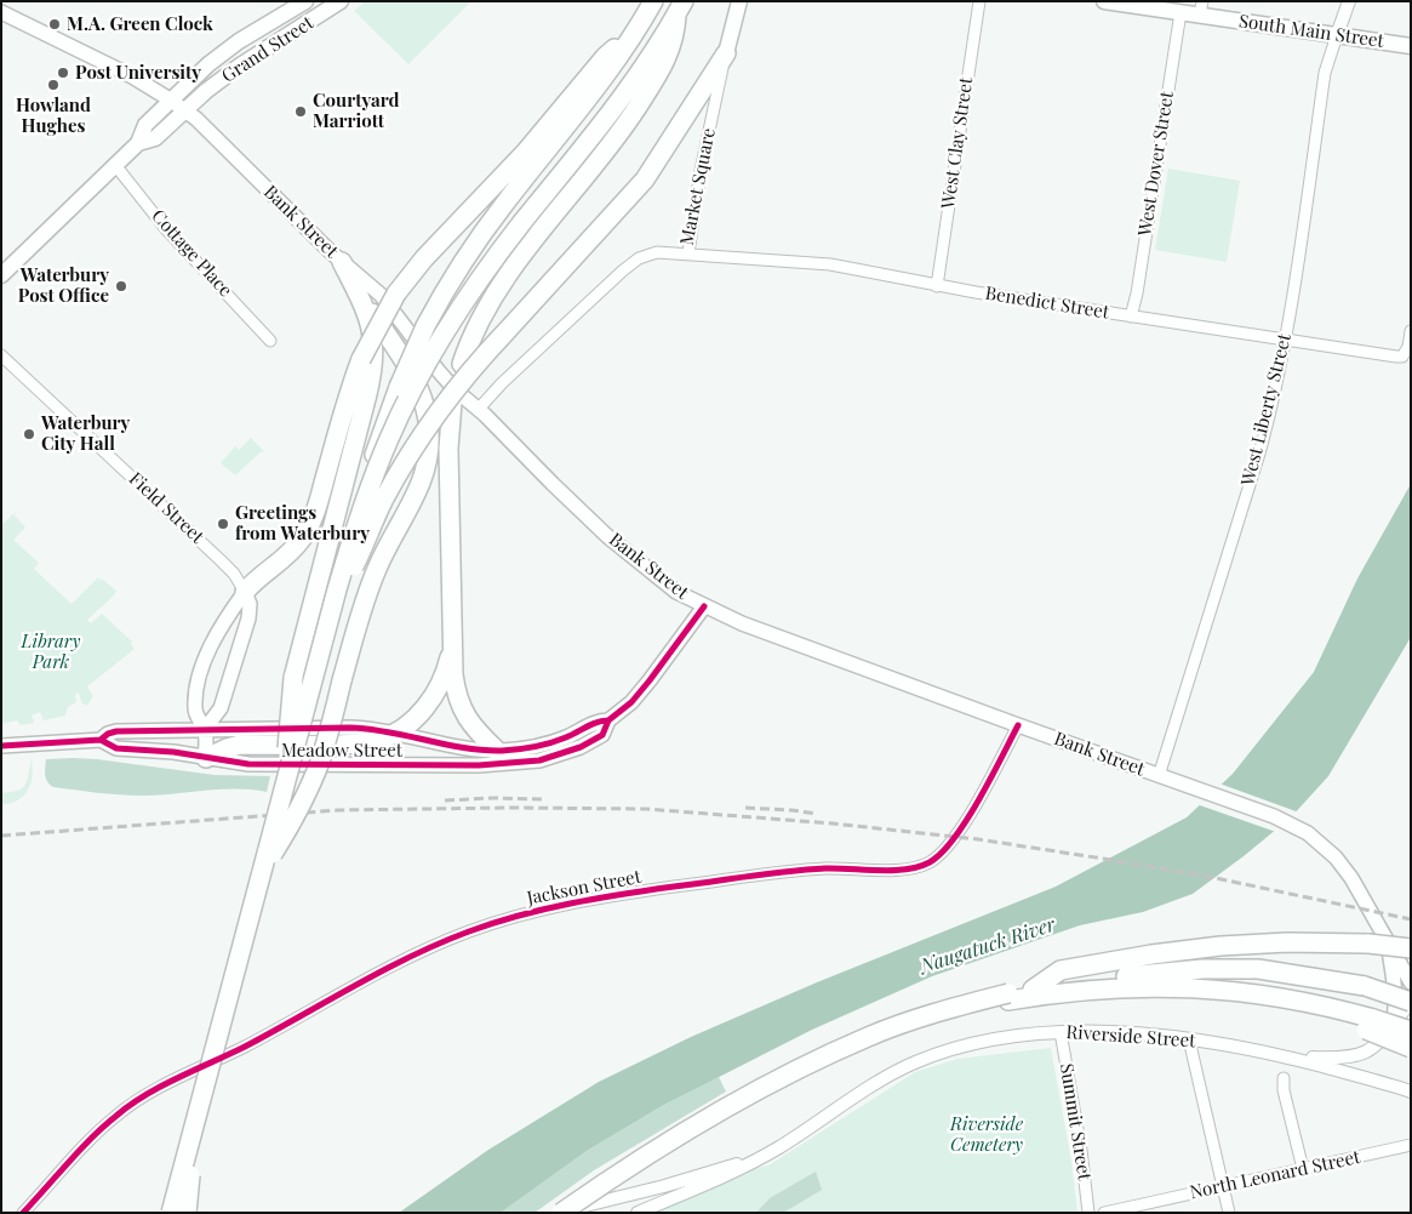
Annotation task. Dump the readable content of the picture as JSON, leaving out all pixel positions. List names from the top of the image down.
{
  "streets": {
    "main road": [
      "South Main Street",
      "Grand Street",
      "Market Square",
      "Bank Street",
      "Meadow Street"
    ],
    "street": [
      "West Clay Street",
      "West Dover Street",
      "Cottage Place",
      "Benedict Street",
      "West Liberty Street",
      "Field Street",
      "Jackson Street",
      "Riverside Street",
      "Summit Street",
      "North Leonard Street"
    ]
  },
  "crossings": [
    ["South Main Street", "West Dover Street"],
    ["South Main Street", "West Liberty Street"],
    ["Grand Street", "Bank Street"],
    ["Grand Street", "Cottage Place"],
    ["West Clay Street", "Benedict Street"],
    ["West Dover Street", "Benedict Street"],
    ["Market Square", "Bank Street"],
    ["Market Square", "Benedict Street"],
    ["Bank Street", "West Liberty Street"],
    ["Bank Street", "Meadow Street"],
    ["Bank Street", "Jackson Street"],
    ["Benedict Street", "West Liberty Street"],
    ["Riverside Street", "Summit Street"]
  ],
  "water": ["Naugatuck River"],
  "parks": ["Library Park", "Riverside Cemetery"],
  "places": [
    "M.A. Green Clock",
    "Post University",
    "Howland Hughes",
    "Courtyard Marriott",
    "Waterbury Post Office",
    "Waterbury City Hall",
    "Greetings from Waterbury"
  ]
}
